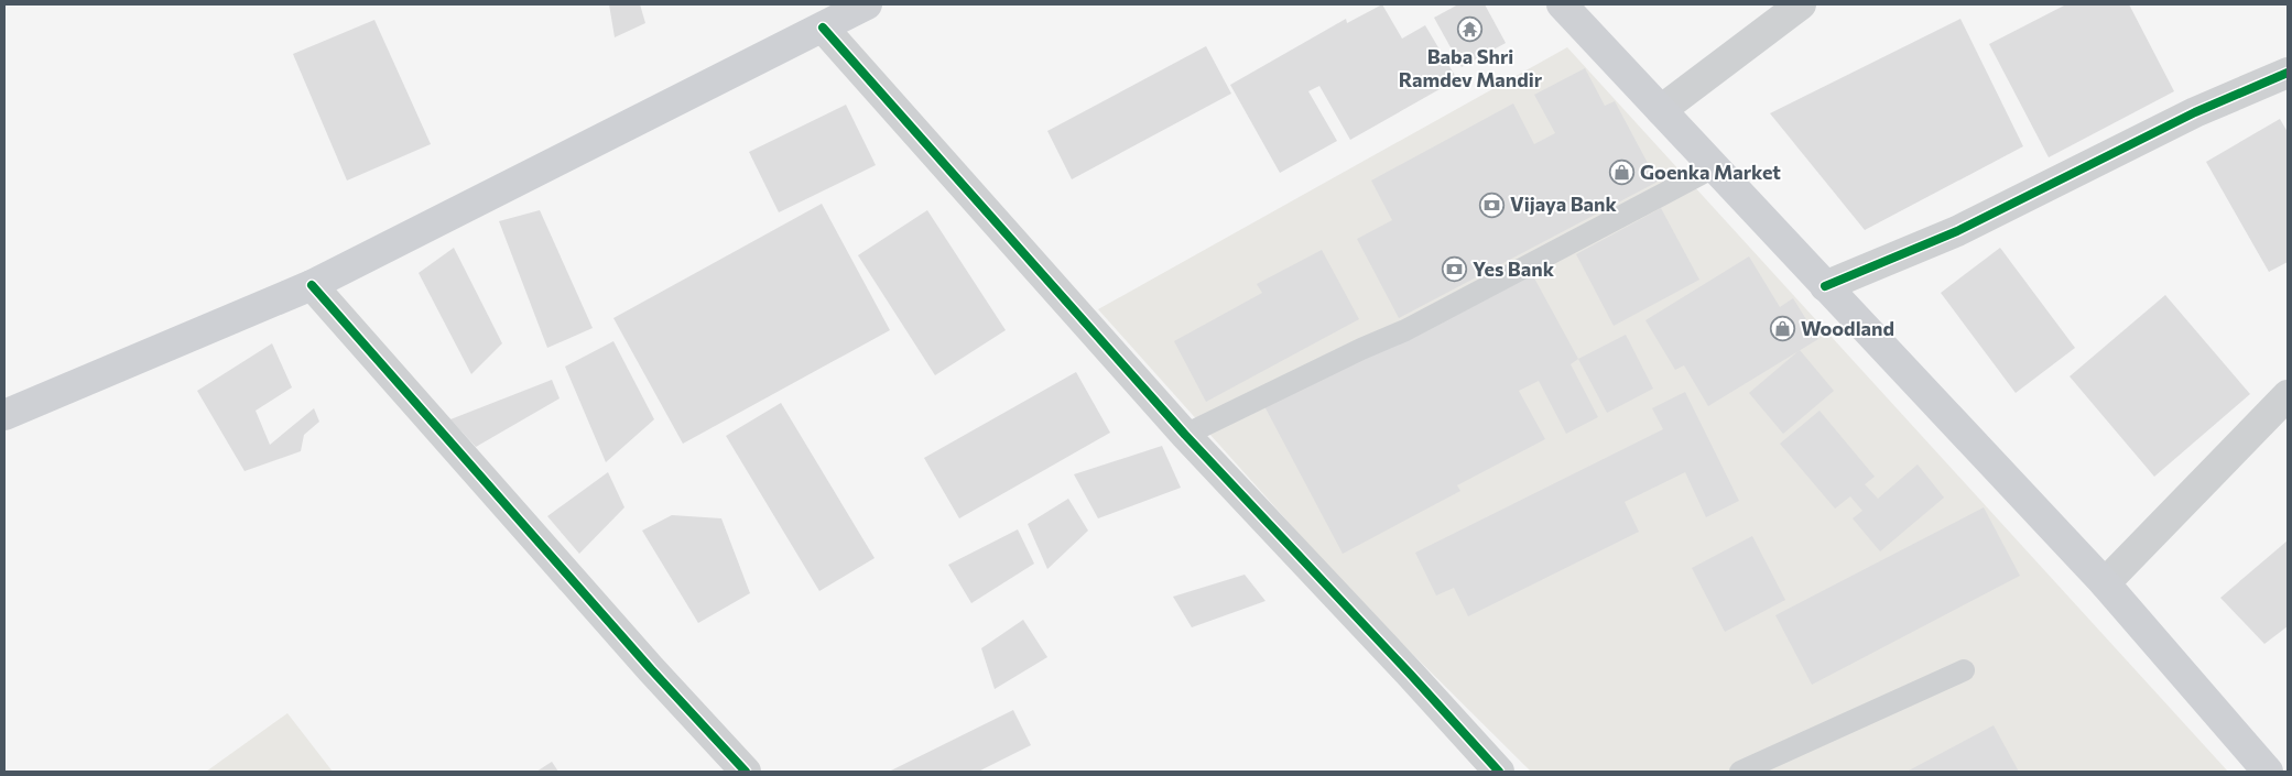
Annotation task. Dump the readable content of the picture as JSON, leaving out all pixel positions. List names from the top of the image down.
{
  "places": {
    "temple": ["Baba Shri Ramdev Mandir"],
    "shop": ["Goenka Market", "Woodland"],
    "bank": ["Vijaya Bank", "Yes Bank"]
  }
}
